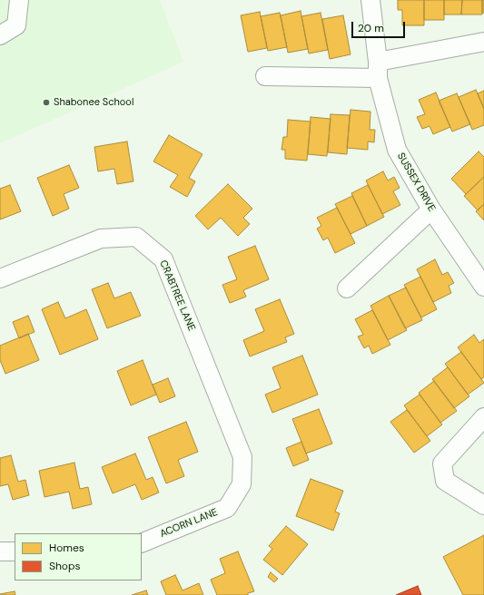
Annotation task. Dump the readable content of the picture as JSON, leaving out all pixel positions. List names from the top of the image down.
{
  "streets": {
    "street": ["SUSSEX DRIVE", "CRABTREE LANE", "ACORN LANE"]
  },
  "crossings": [
    ["CRABTREE LANE", "ACORN LANE"]
  ],
  "places": ["Shabonee School"],
  "legend": ["Homes", "Shops"],
  "scale_bar": "20 m"
}
